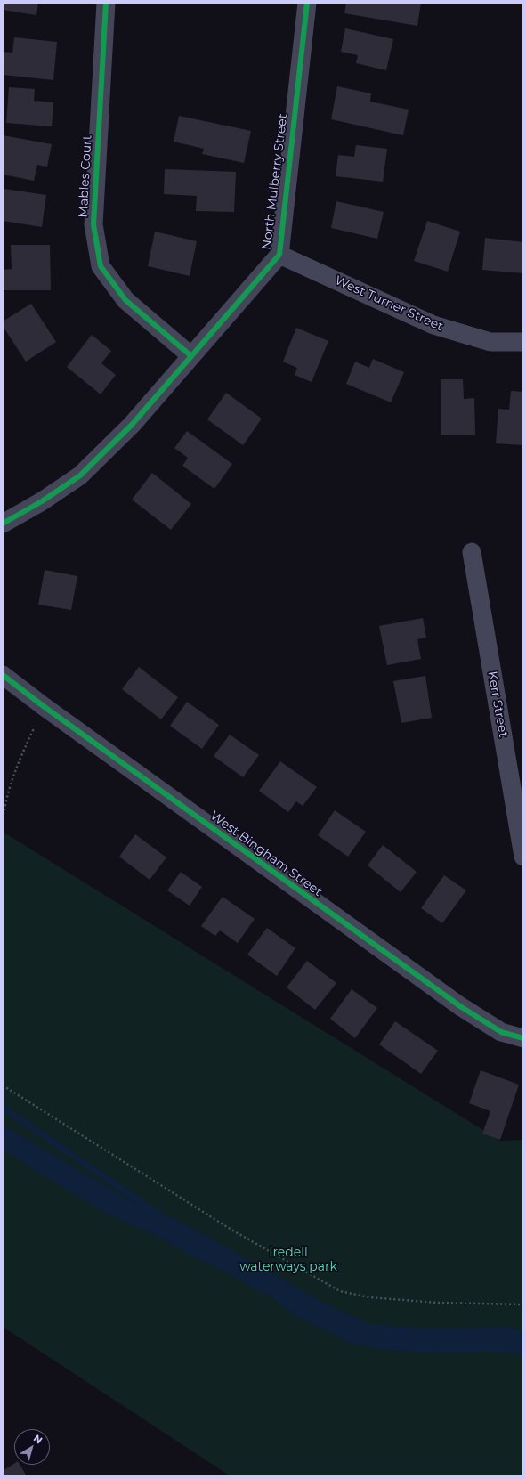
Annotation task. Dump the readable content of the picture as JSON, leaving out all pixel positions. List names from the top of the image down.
{
  "streets": {
    "street": [
      "Mables Court",
      "North Mulberry Street",
      "West Turner Street",
      "Kerr Street",
      "West Bingham Street"
    ]
  },
  "crossings": [
    ["Mables Court", "North Mulberry Street"],
    ["North Mulberry Street", "West Turner Street"]
  ],
  "parks": ["Iredell waterways park"],
  "north": "top right"
}
